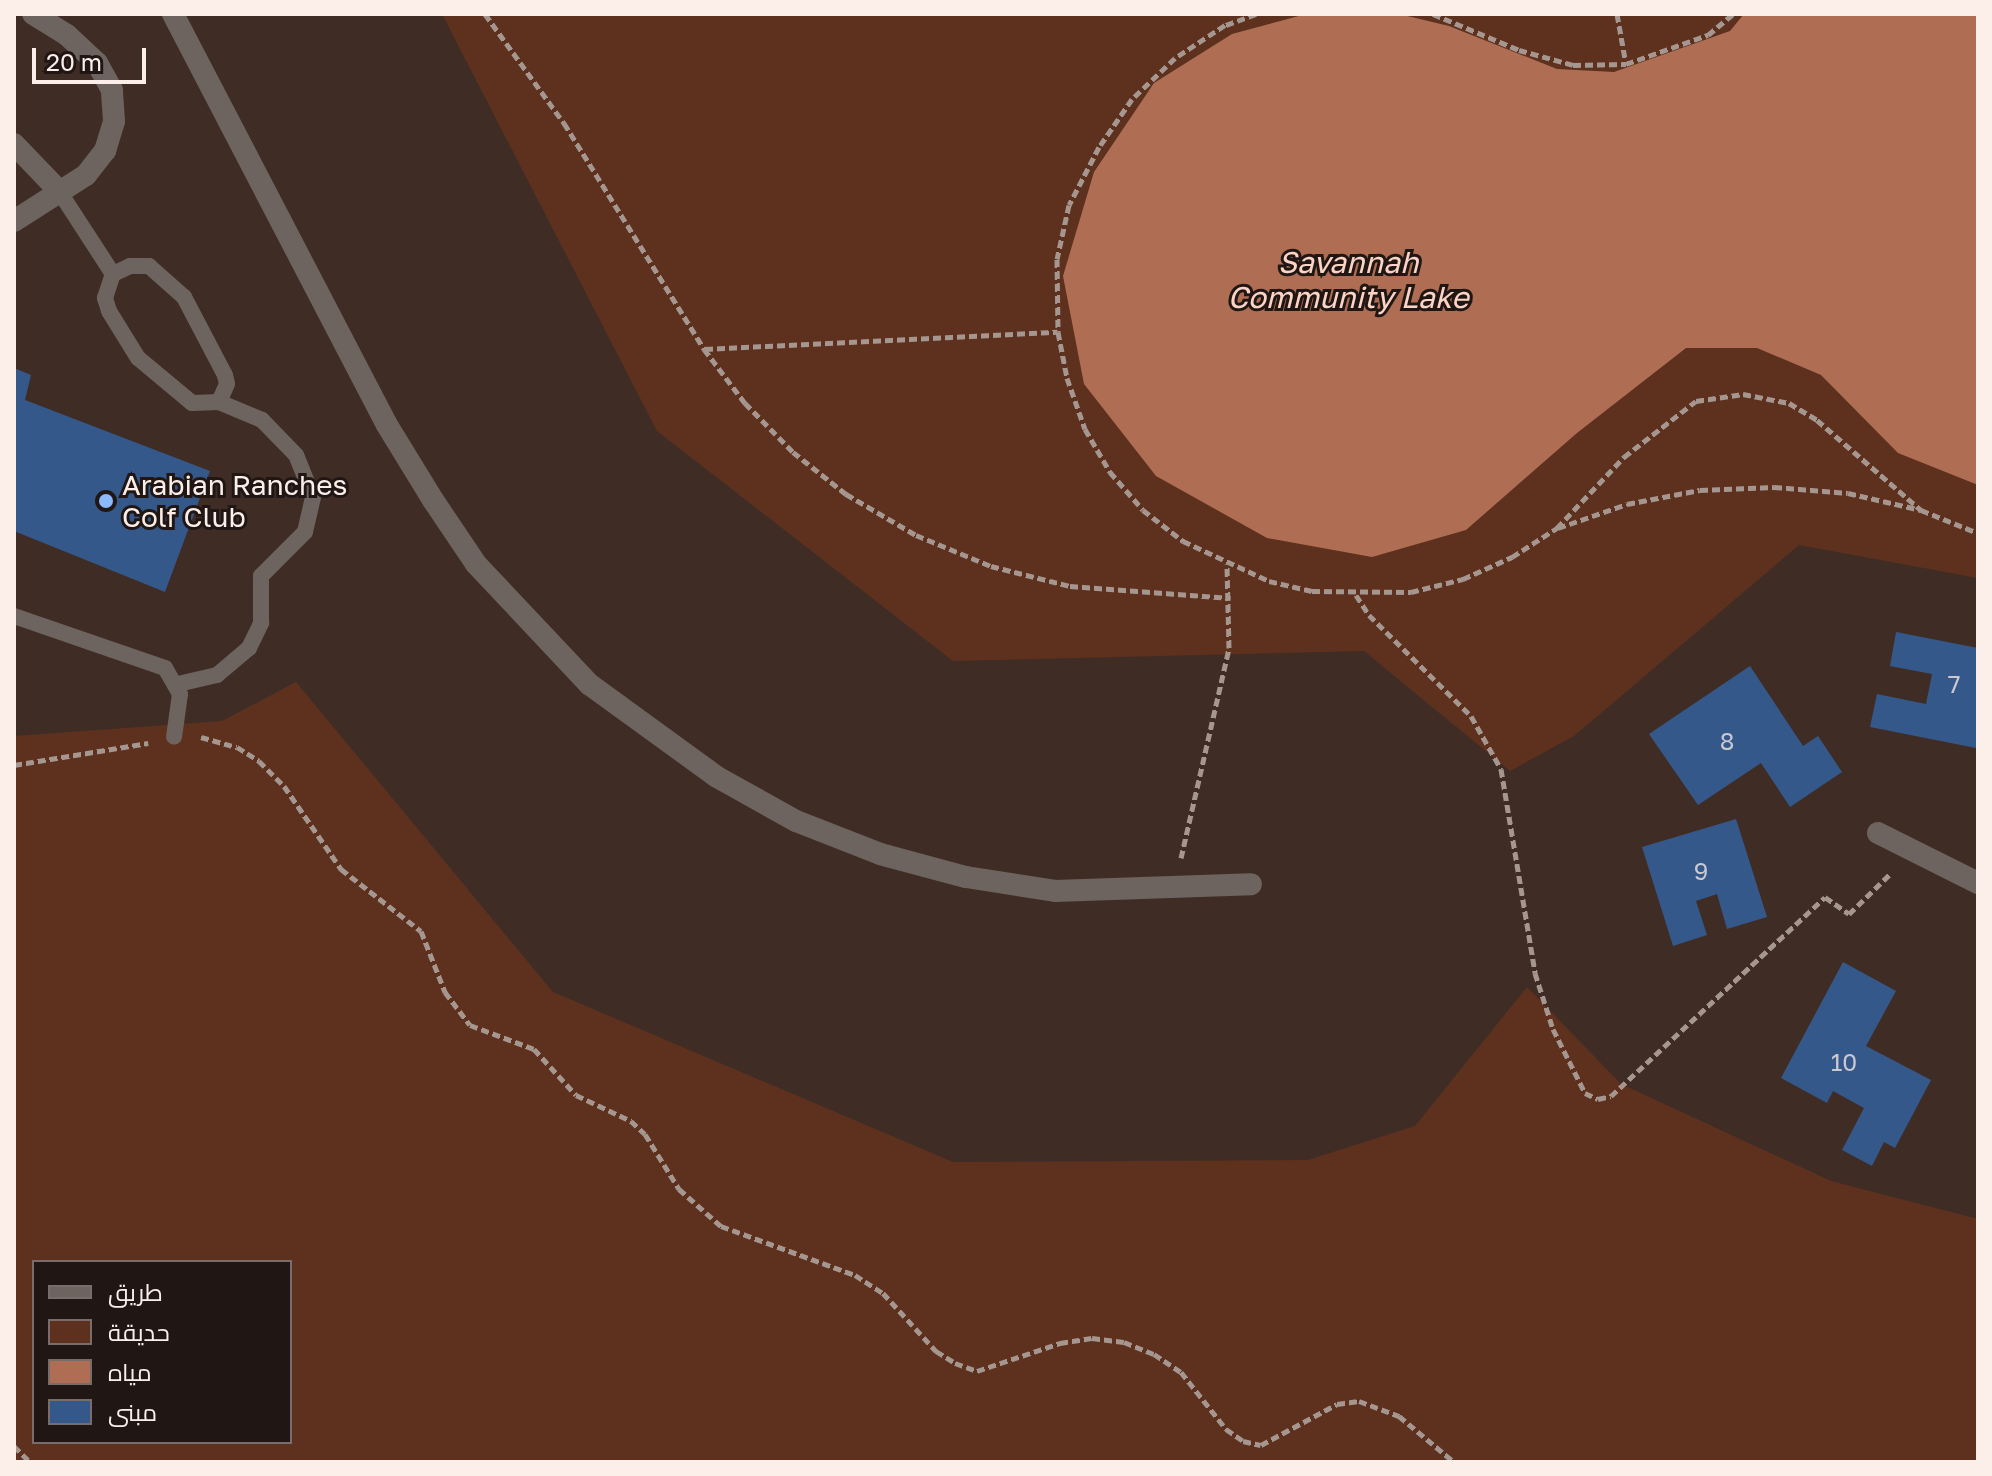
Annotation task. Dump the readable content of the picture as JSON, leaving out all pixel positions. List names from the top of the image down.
{
  "water": ["Savannah Community Lake"],
  "places": ["Arabian Ranches Colf Club"],
  "house_numbers": [
    "7",
    "8",
    "9",
    "10"
  ],
  "legend": [
    "طريق",
    "حديقة",
    "مياه",
    "مبنى"
  ],
  "scale_bar": "20 m"
}
